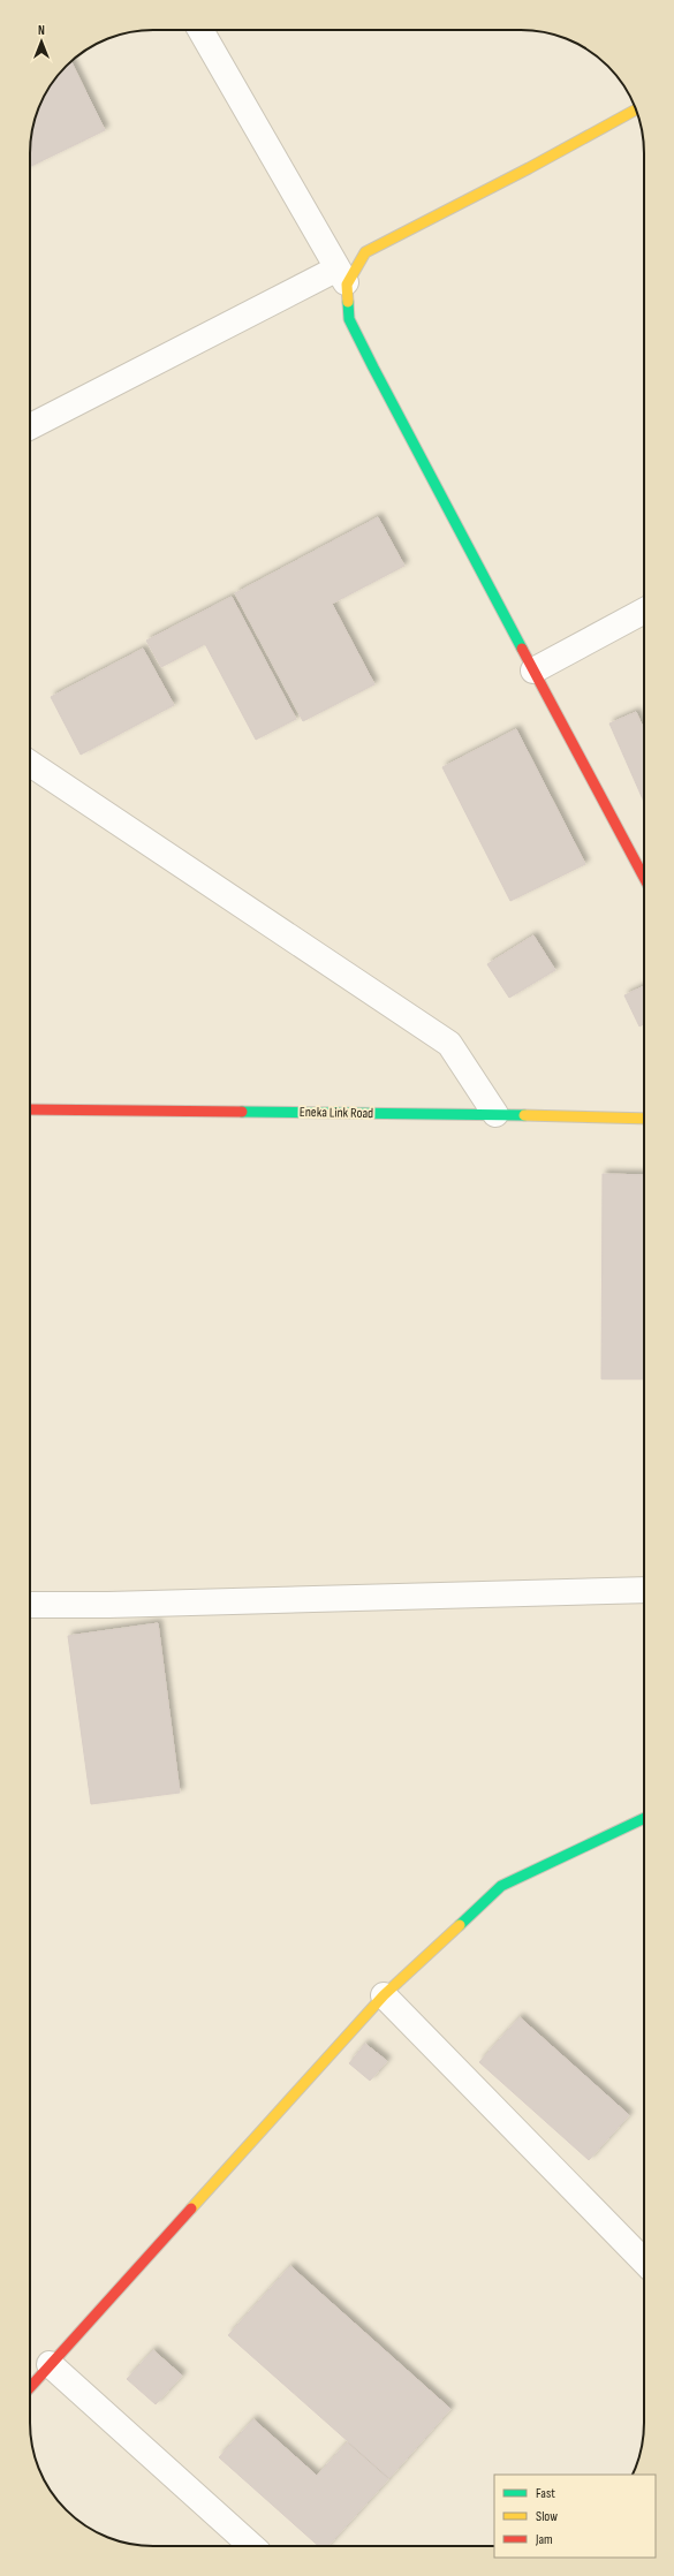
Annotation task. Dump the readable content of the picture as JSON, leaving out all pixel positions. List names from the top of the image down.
{
  "streets": {
    "street": ["Eneka Link Road"]
  },
  "legend": ["Fast", "Slow", "Jam"],
  "north": "top"
}
